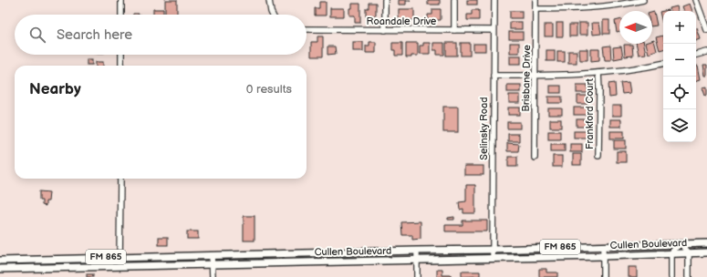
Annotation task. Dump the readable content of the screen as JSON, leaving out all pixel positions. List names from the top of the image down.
{
  "streets": {
    "main road": ["Cullen Boulevard", "FM 865"],
    "street": [
      "Roandale Drive",
      "Brisbane Drive",
      "Frankford Court",
      "Selinsky Road"
    ]
  },
  "crossings": [
    ["Roandale Drive", "Selinsky Road"],
    ["Selinsky Road", "Cullen Boulevard"]
  ],
  "north": "left",
  "page": {
    "map_buttons": ["+", "−"],
    "search": "Search here",
    "heading": ["Nearby", "0 results"]
  }
}
